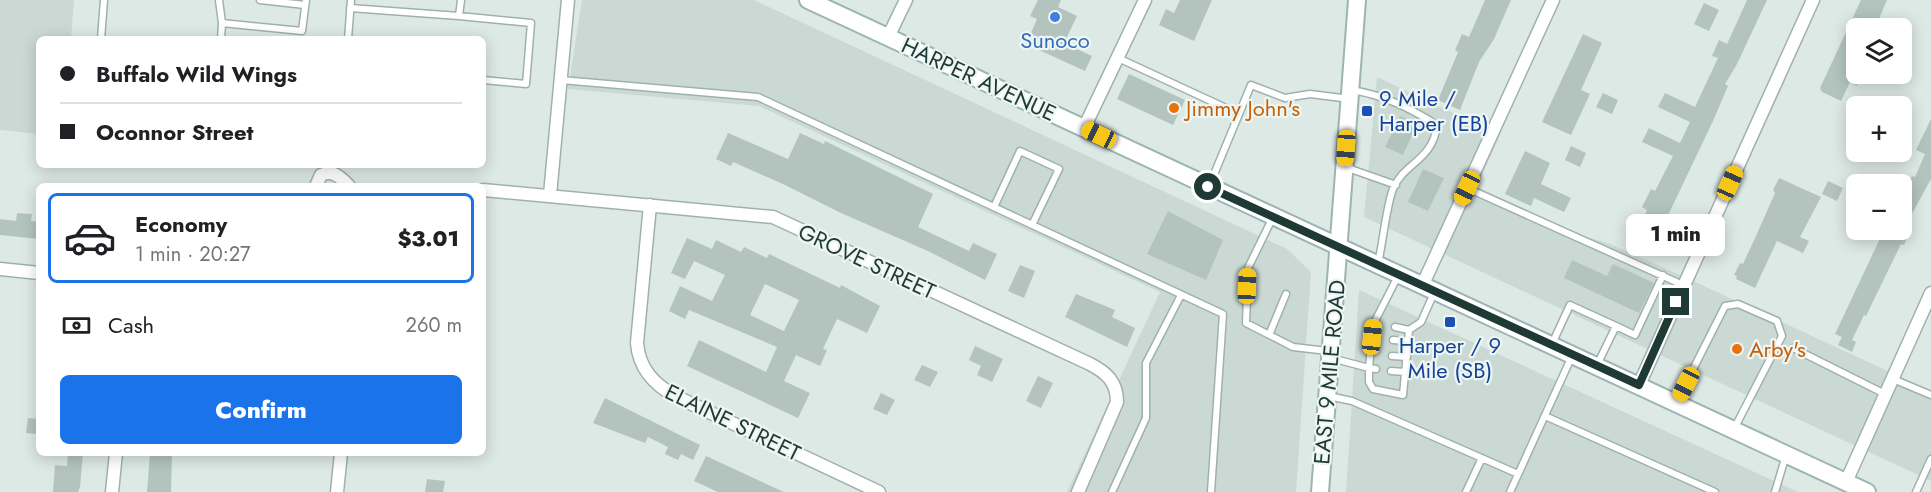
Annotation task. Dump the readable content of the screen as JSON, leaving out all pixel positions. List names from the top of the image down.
{
  "streets": {
    "main road": ["HARPER AVENUE", "EAST 9 MILE ROAD"],
    "street": ["GROVE STREET", "ELAINE STREET"]
  },
  "crossings": [
    ["HARPER AVENUE", "EAST 9 MILE ROAD"],
    ["GROVE STREET", "ELAINE STREET"]
  ],
  "places": {
    "other": ["Sunoco", "Jimmy John's", "Arby's"],
    "transit": ["9 Mile / Harper (EB)", "Harper / 9 Mile (SB)"]
  },
  "page": {
    "map_buttons": ["+", "−"],
    "banner": ["Buffalo Wild Wings", "Oconnor Street"],
    "list": [
      {
        "name": "Economy",
        "note": "1 min · 20:27",
        "value": "$3.01"
      }
    ],
    "bubble": "1 min",
    "pay": ["Cash", "260 m"],
    "buttons": "Confirm"
  }
}
